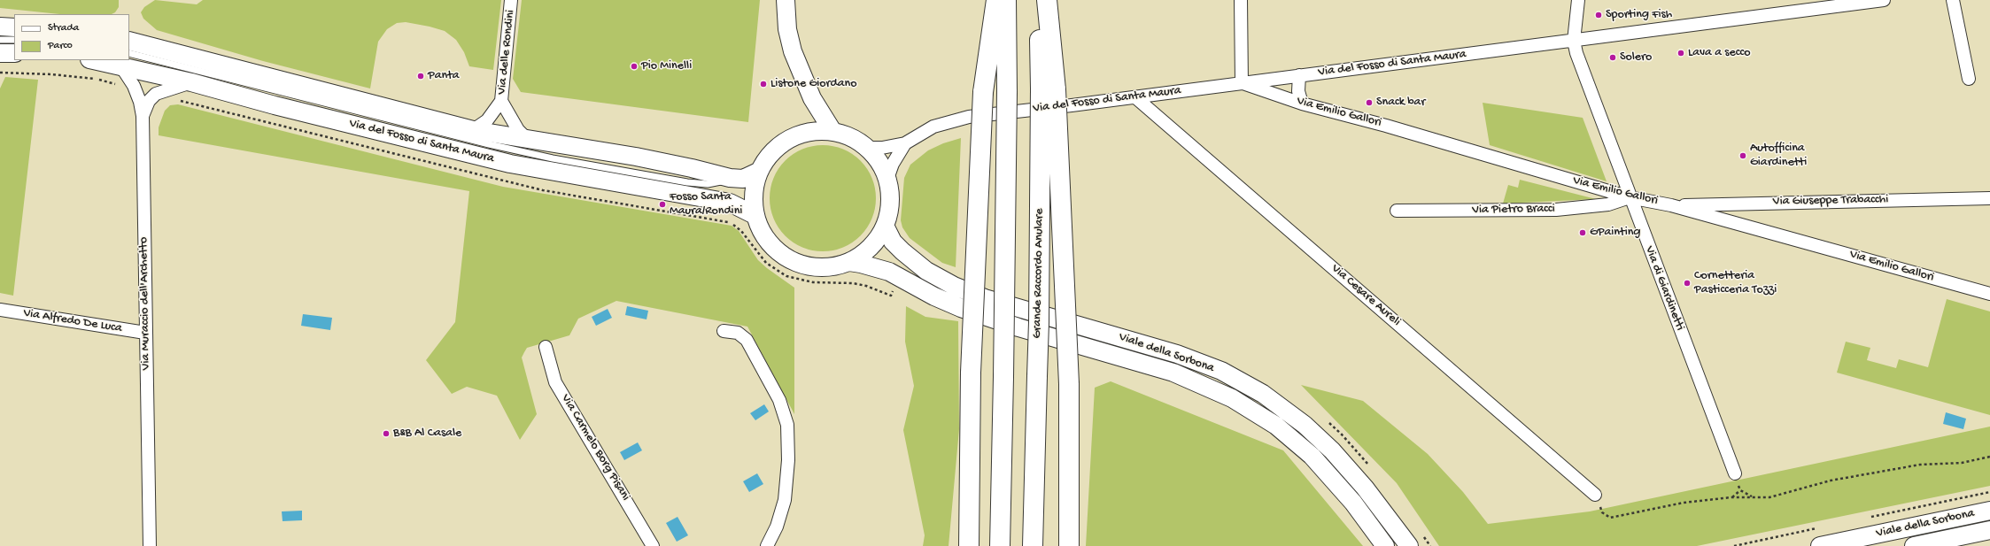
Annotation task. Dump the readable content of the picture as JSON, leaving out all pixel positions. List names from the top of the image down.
{
  "streets": {
    "highway": ["Grande Raccordo Anulare"],
    "street": [
      "Via delle Rondini",
      "Via del Fosso di Santa Maura",
      "Via Emilio Gallori",
      "Via Giuseppe Trabacchi",
      "Via Pietro Bracci",
      "Via di Giardinetti",
      "Via Cesare Aureli",
      "Via Muraccio dell'Archetto",
      "Via Alfredo De Luca",
      "Viale della Sorbona",
      "Via Carmelo Borg Pisani"
    ]
  },
  "crossings": [
    ["Via delle Rondini", "Via del Fosso di Santa Maura"],
    ["Via del Fosso di Santa Maura", "Via Emilio Gallori"],
    ["Via del Fosso di Santa Maura", "Via di Giardinetti"],
    ["Via del Fosso di Santa Maura", "Via Cesare Aureli"],
    ["Via Emilio Gallori", "Via Giuseppe Trabacchi"],
    ["Via Emilio Gallori", "Via Pietro Bracci"],
    ["Via Emilio Gallori", "Via di Giardinetti"],
    ["Via Pietro Bracci", "Via di Giardinetti"],
    ["Via Muraccio dell'Archetto", "Via Alfredo De Luca"]
  ],
  "places": [
    "Sporting Fish",
    "Lava a secco",
    "Solero",
    "Pio Minelli",
    "Panta",
    "Listone Giordano",
    "Snack bar",
    "Autofficina Giardinetti",
    "Fosso Santa Maura/Rondini",
    "GPainting",
    "Cornetteria Pasticceria Tozzi",
    "B&B Al Casale"
  ],
  "legend": ["Strada", "Parco"]
}
